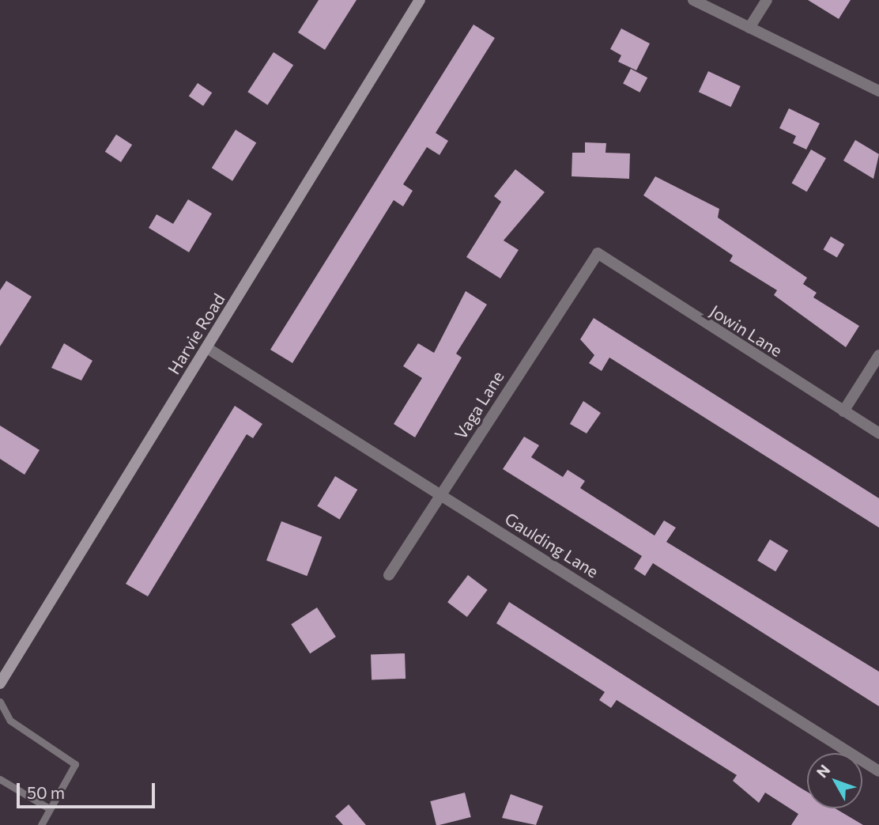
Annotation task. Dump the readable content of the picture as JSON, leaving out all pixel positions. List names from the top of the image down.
{
  "streets": {
    "street": [
      "Jowin Lane",
      "Harvie Road",
      "Vaga Lane",
      "Gaulding Lane"
    ]
  },
  "crossings": [
    ["Jowin Lane", "Vaga Lane"],
    ["Harvie Road", "Gaulding Lane"],
    ["Vaga Lane", "Gaulding Lane"]
  ],
  "scale_bar": "50 m",
  "north": "top left"
}
